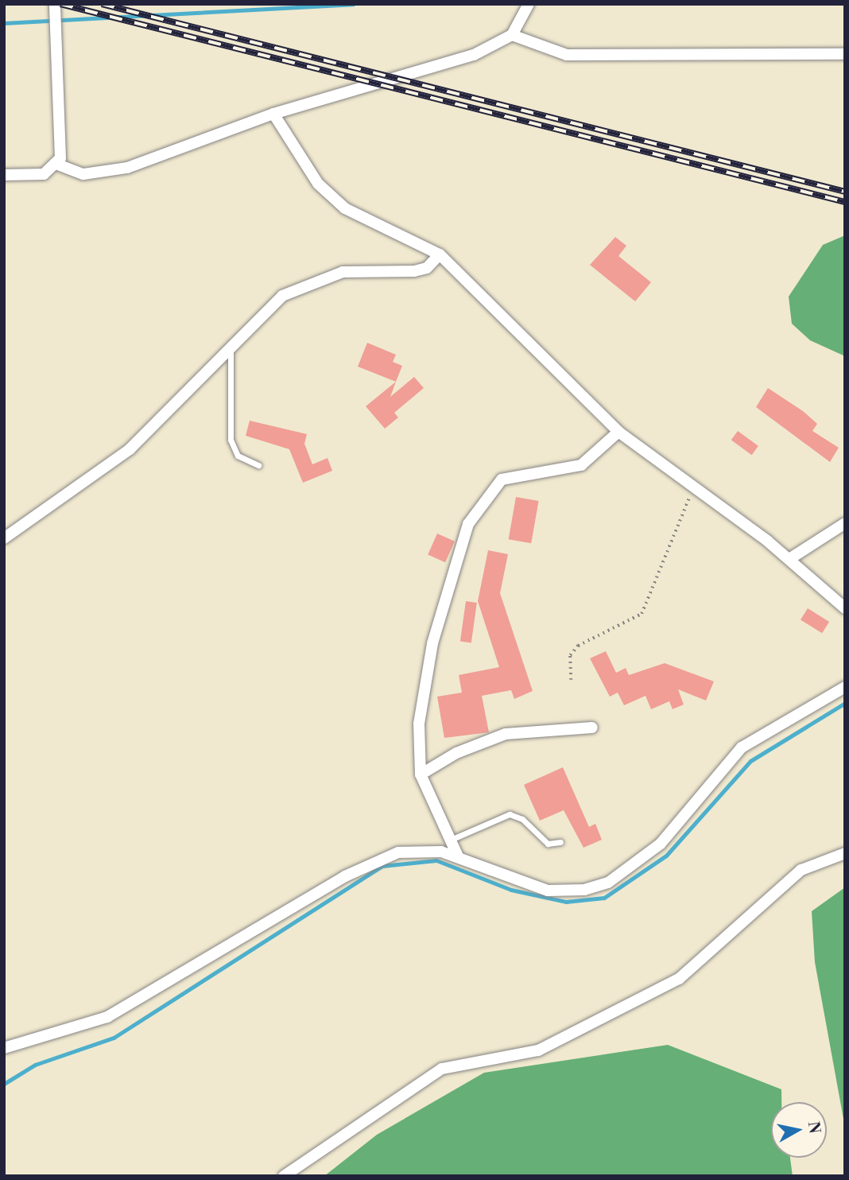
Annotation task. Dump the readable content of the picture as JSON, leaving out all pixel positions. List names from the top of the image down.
{
  "north": "right"
}
